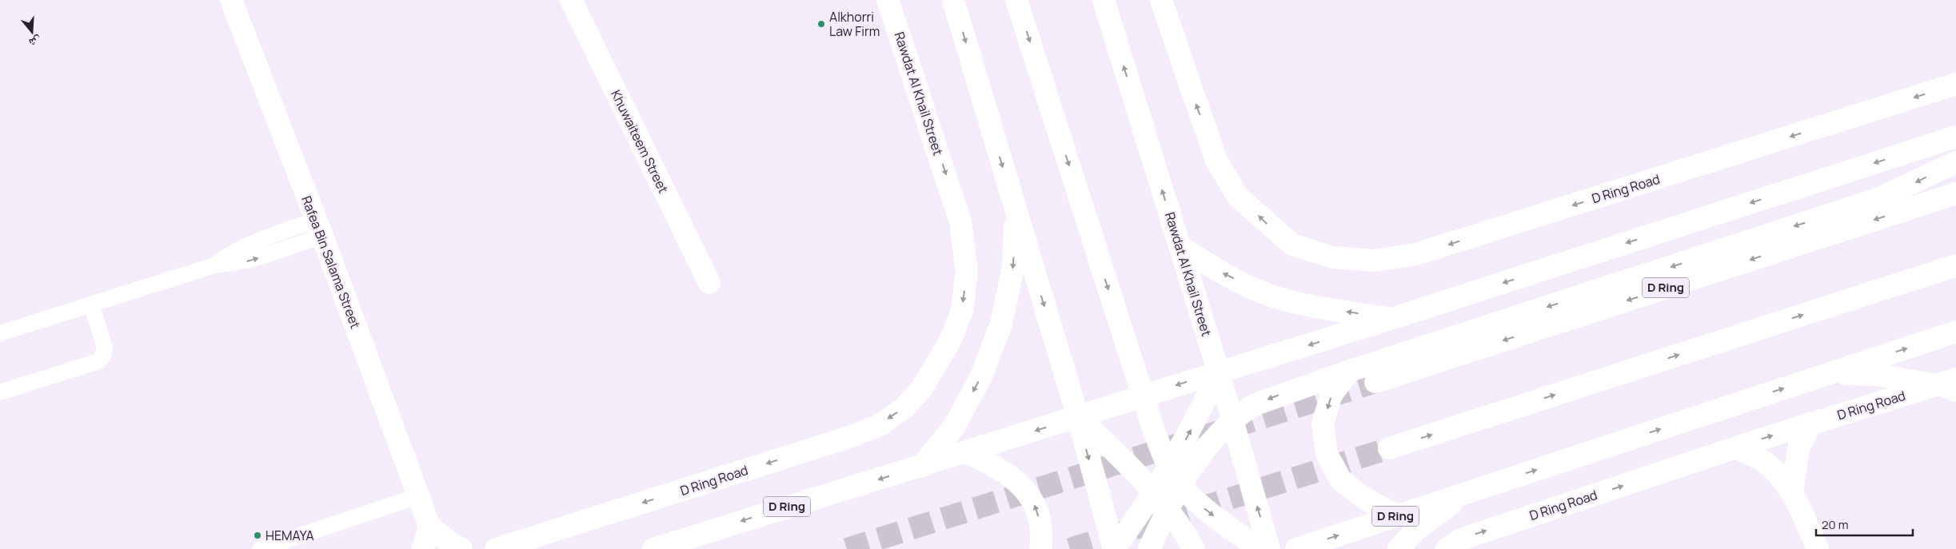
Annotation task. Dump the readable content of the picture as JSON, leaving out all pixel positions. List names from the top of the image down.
{
  "streets": {
    "main road": [
      "Rawdat Al Khail Street",
      "Khuwaiteem Street",
      "D Ring Road",
      "Rafea Bin Salama Street",
      "D Ring"
    ]
  },
  "crossings": [
    ["Rawdat Al Khail Street", "D Ring Road"],
    ["Rawdat Al Khail Street", "D Ring"]
  ],
  "places": ["Alkhorri Law Firm", "HEMAYA"],
  "scale_bar": "20 m",
  "north": "bottom"
}
